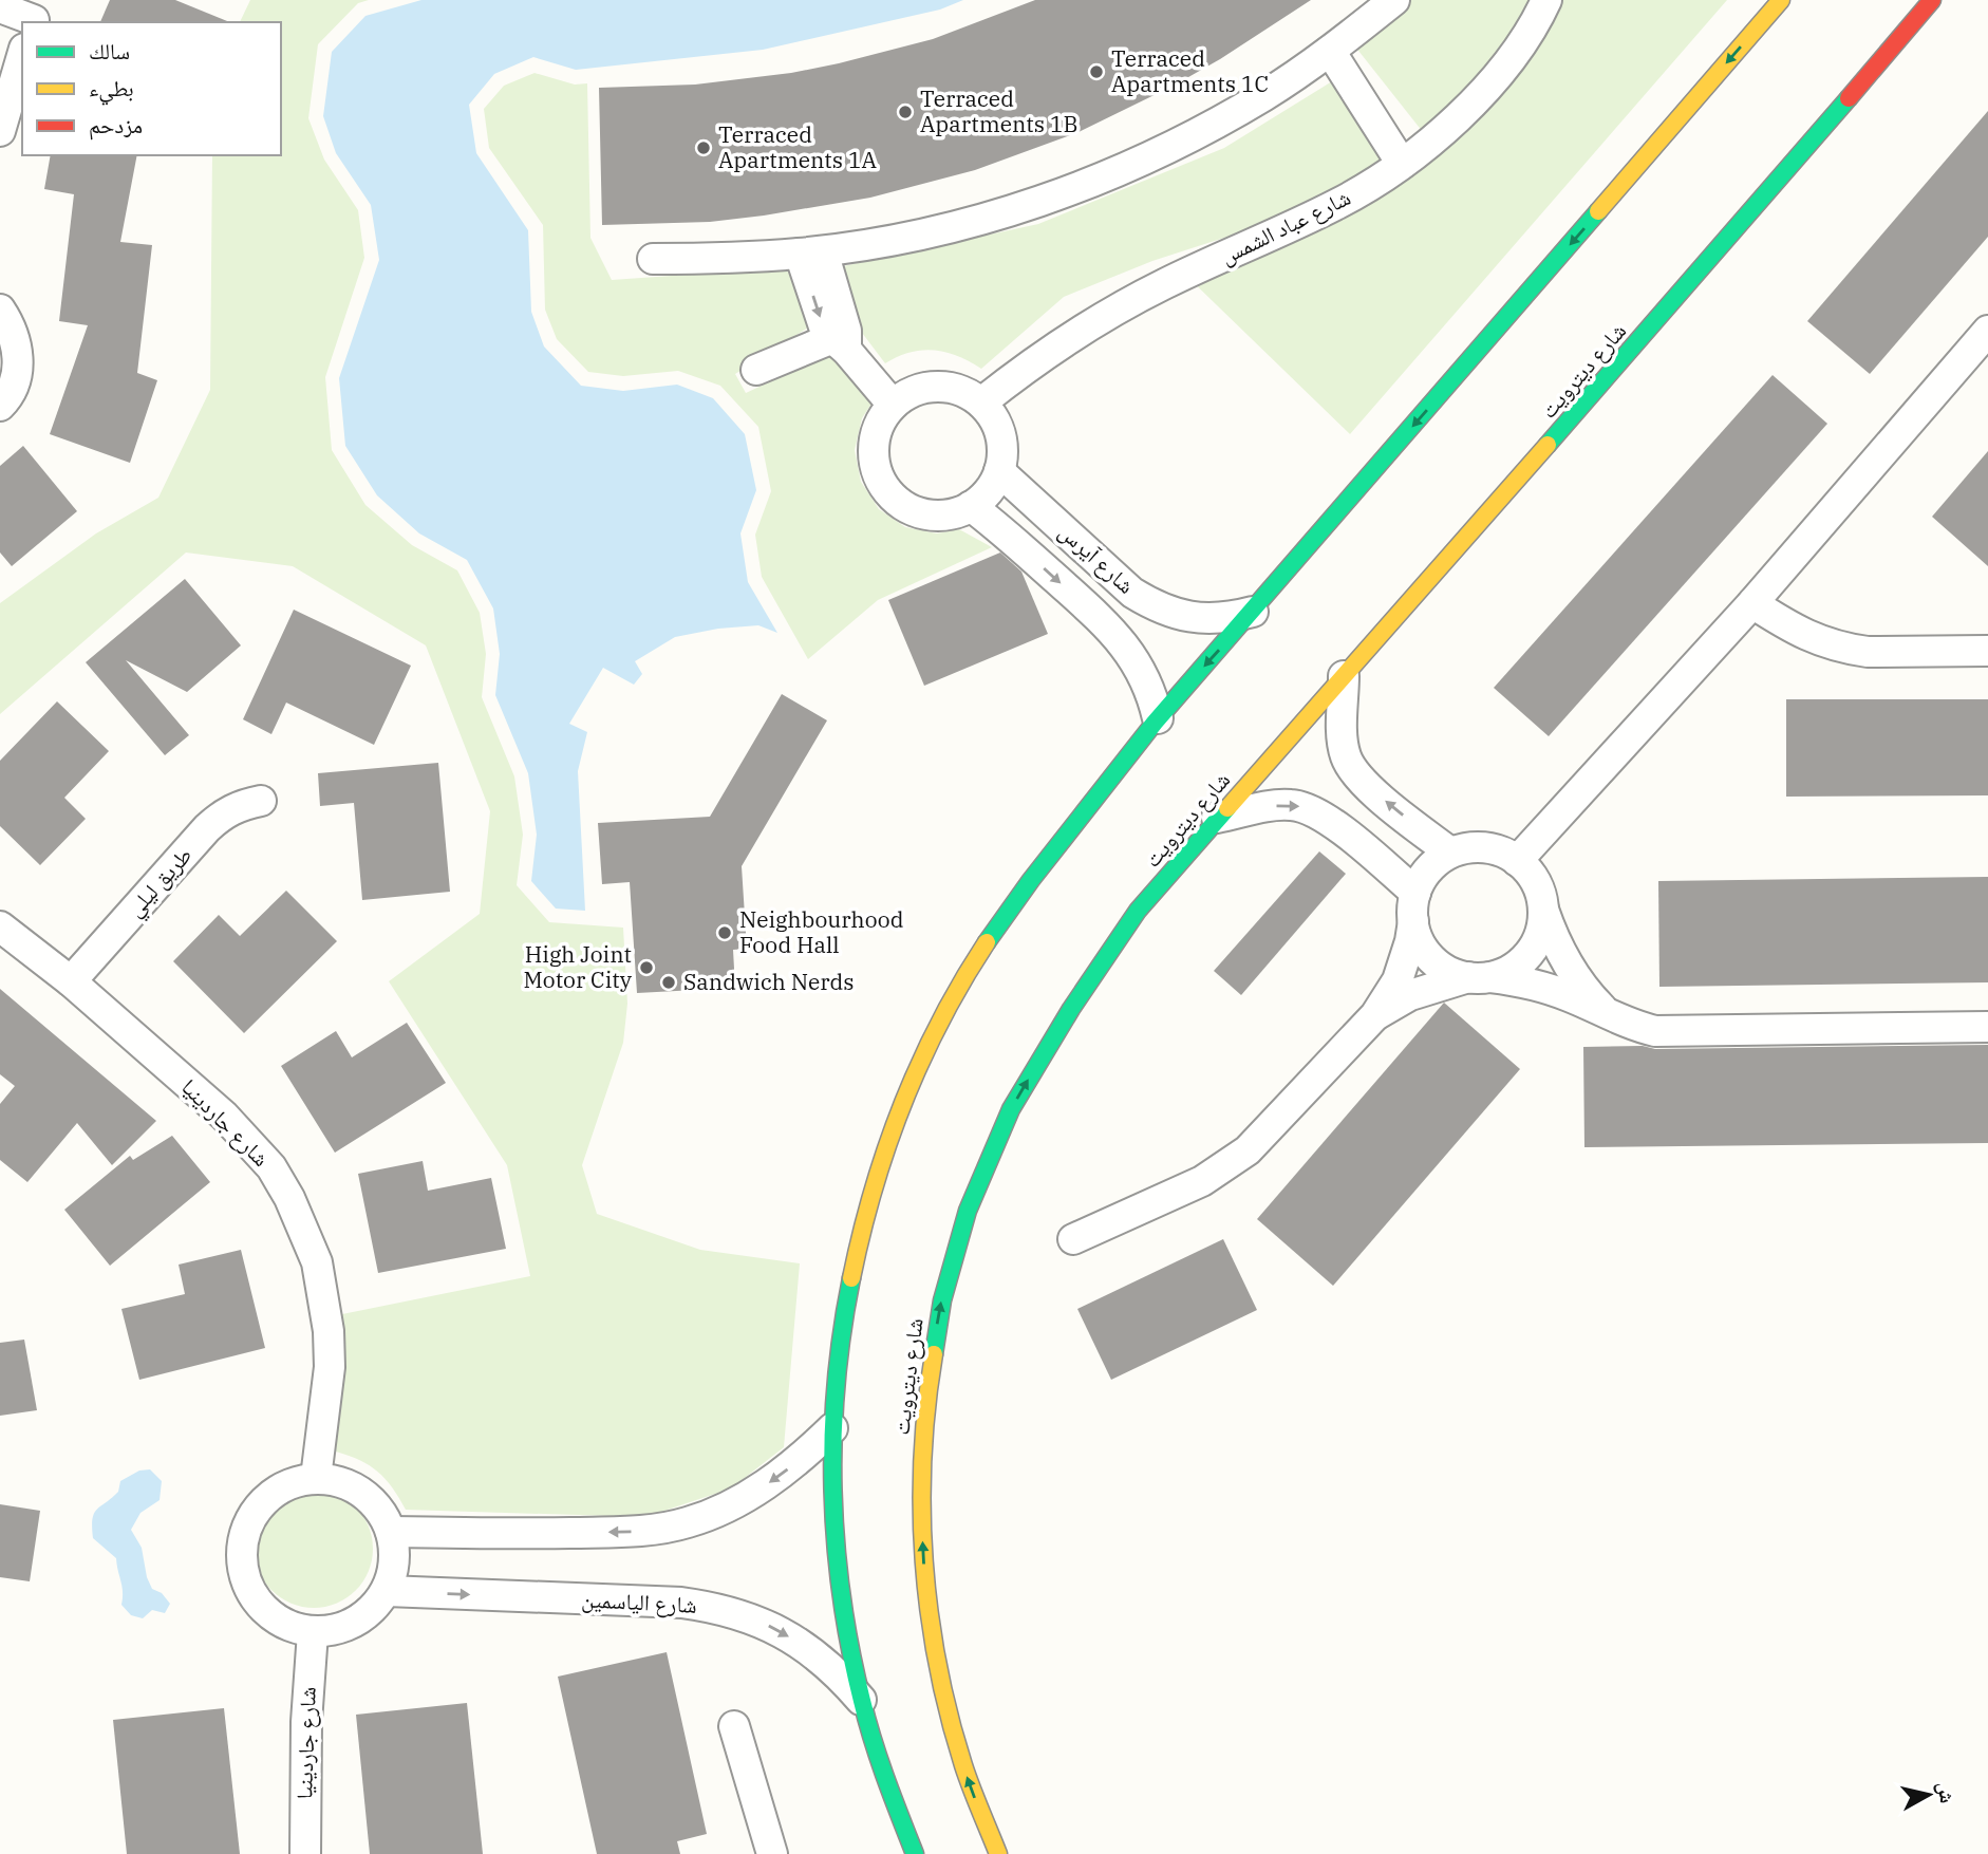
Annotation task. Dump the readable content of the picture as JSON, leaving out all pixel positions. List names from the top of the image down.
{
  "streets": {
    "street": [
      "شارع عباد الشمس",
      "شارع ديترويت",
      "شارع آيرس",
      "طريق ليلي",
      "شارع جاردينيا",
      "شارع الياسمين"
    ]
  },
  "crossings": [
    ["شارع عباد الشمس", "شارع آيرس"],
    ["طريق ليلي", "شارع جاردينيا"],
    ["شارع جاردينيا", "شارع الياسمين"]
  ],
  "one_way": ["شارع آيرس", "شارع الياسمين"],
  "places": [
    "Terraced Apartments 1C",
    "Terraced Apartments 1B",
    "Terraced Apartments 1A",
    "Neighbourhood Food Hall",
    "High Joint Motor City",
    "Sandwich Nerds"
  ],
  "legend": ["سالك", "بطيء", "مزدحم"],
  "north": "right"
}
